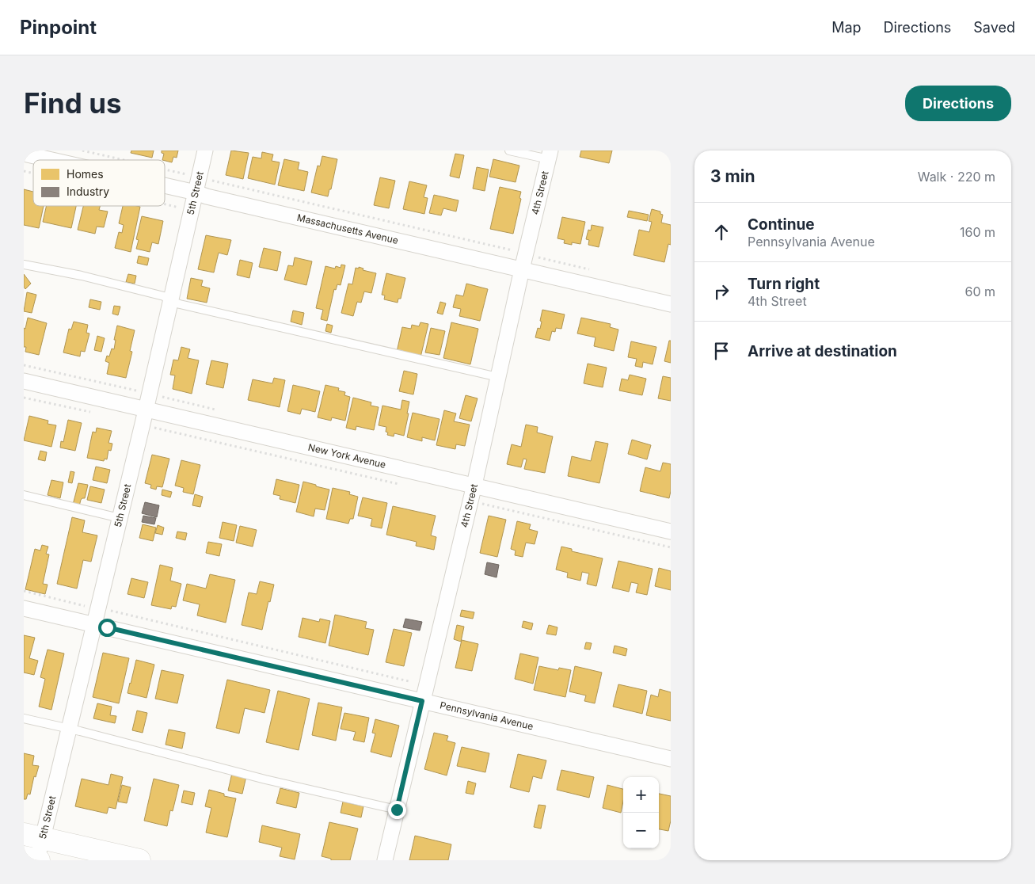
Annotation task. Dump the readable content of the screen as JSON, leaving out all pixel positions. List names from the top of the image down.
{
  "streets": {
    "street": [
      "5th Street",
      "4th Street",
      "Massachusetts Avenue",
      "New York Avenue",
      "Pennsylvania Avenue"
    ]
  },
  "crossings": [
    ["5th Street", "Massachusetts Avenue"],
    ["5th Street", "New York Avenue"],
    ["5th Street", "Pennsylvania Avenue"],
    ["4th Street", "Massachusetts Avenue"],
    ["4th Street", "New York Avenue"],
    ["4th Street", "Pennsylvania Avenue"]
  ],
  "legend": ["Homes", "Industry"],
  "page": {
    "header": "Pinpoint",
    "nav": ["Map", "Directions", "Saved"],
    "buttons": "Directions",
    "title": "Find us",
    "heading": ["3 min", "Walk · 220 m"],
    "list": [
      ["Continue", "Pennsylvania Avenue", "160 m"],
      ["Turn right", "4th Street", "60 m"],
      "Arrive at destination"
    ],
    "map_buttons": ["+", "−"]
  }
}
